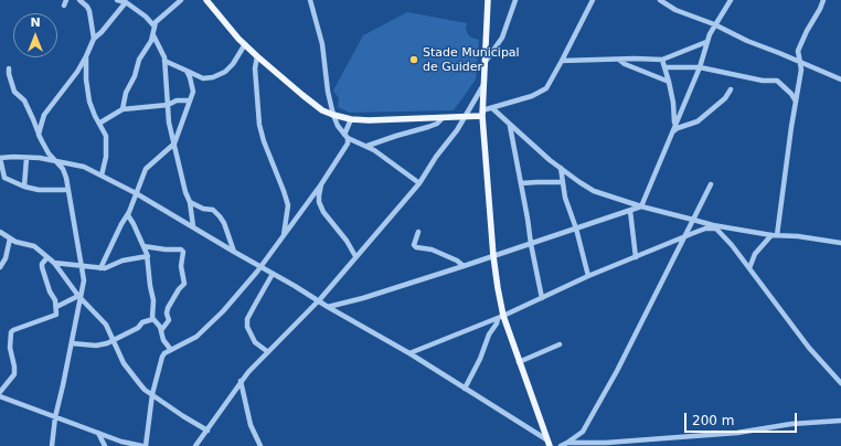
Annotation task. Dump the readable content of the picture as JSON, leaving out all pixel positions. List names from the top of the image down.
{
  "places": ["Stade Municipal de Guider"],
  "scale_bar": "200 m",
  "north": "top"
}
